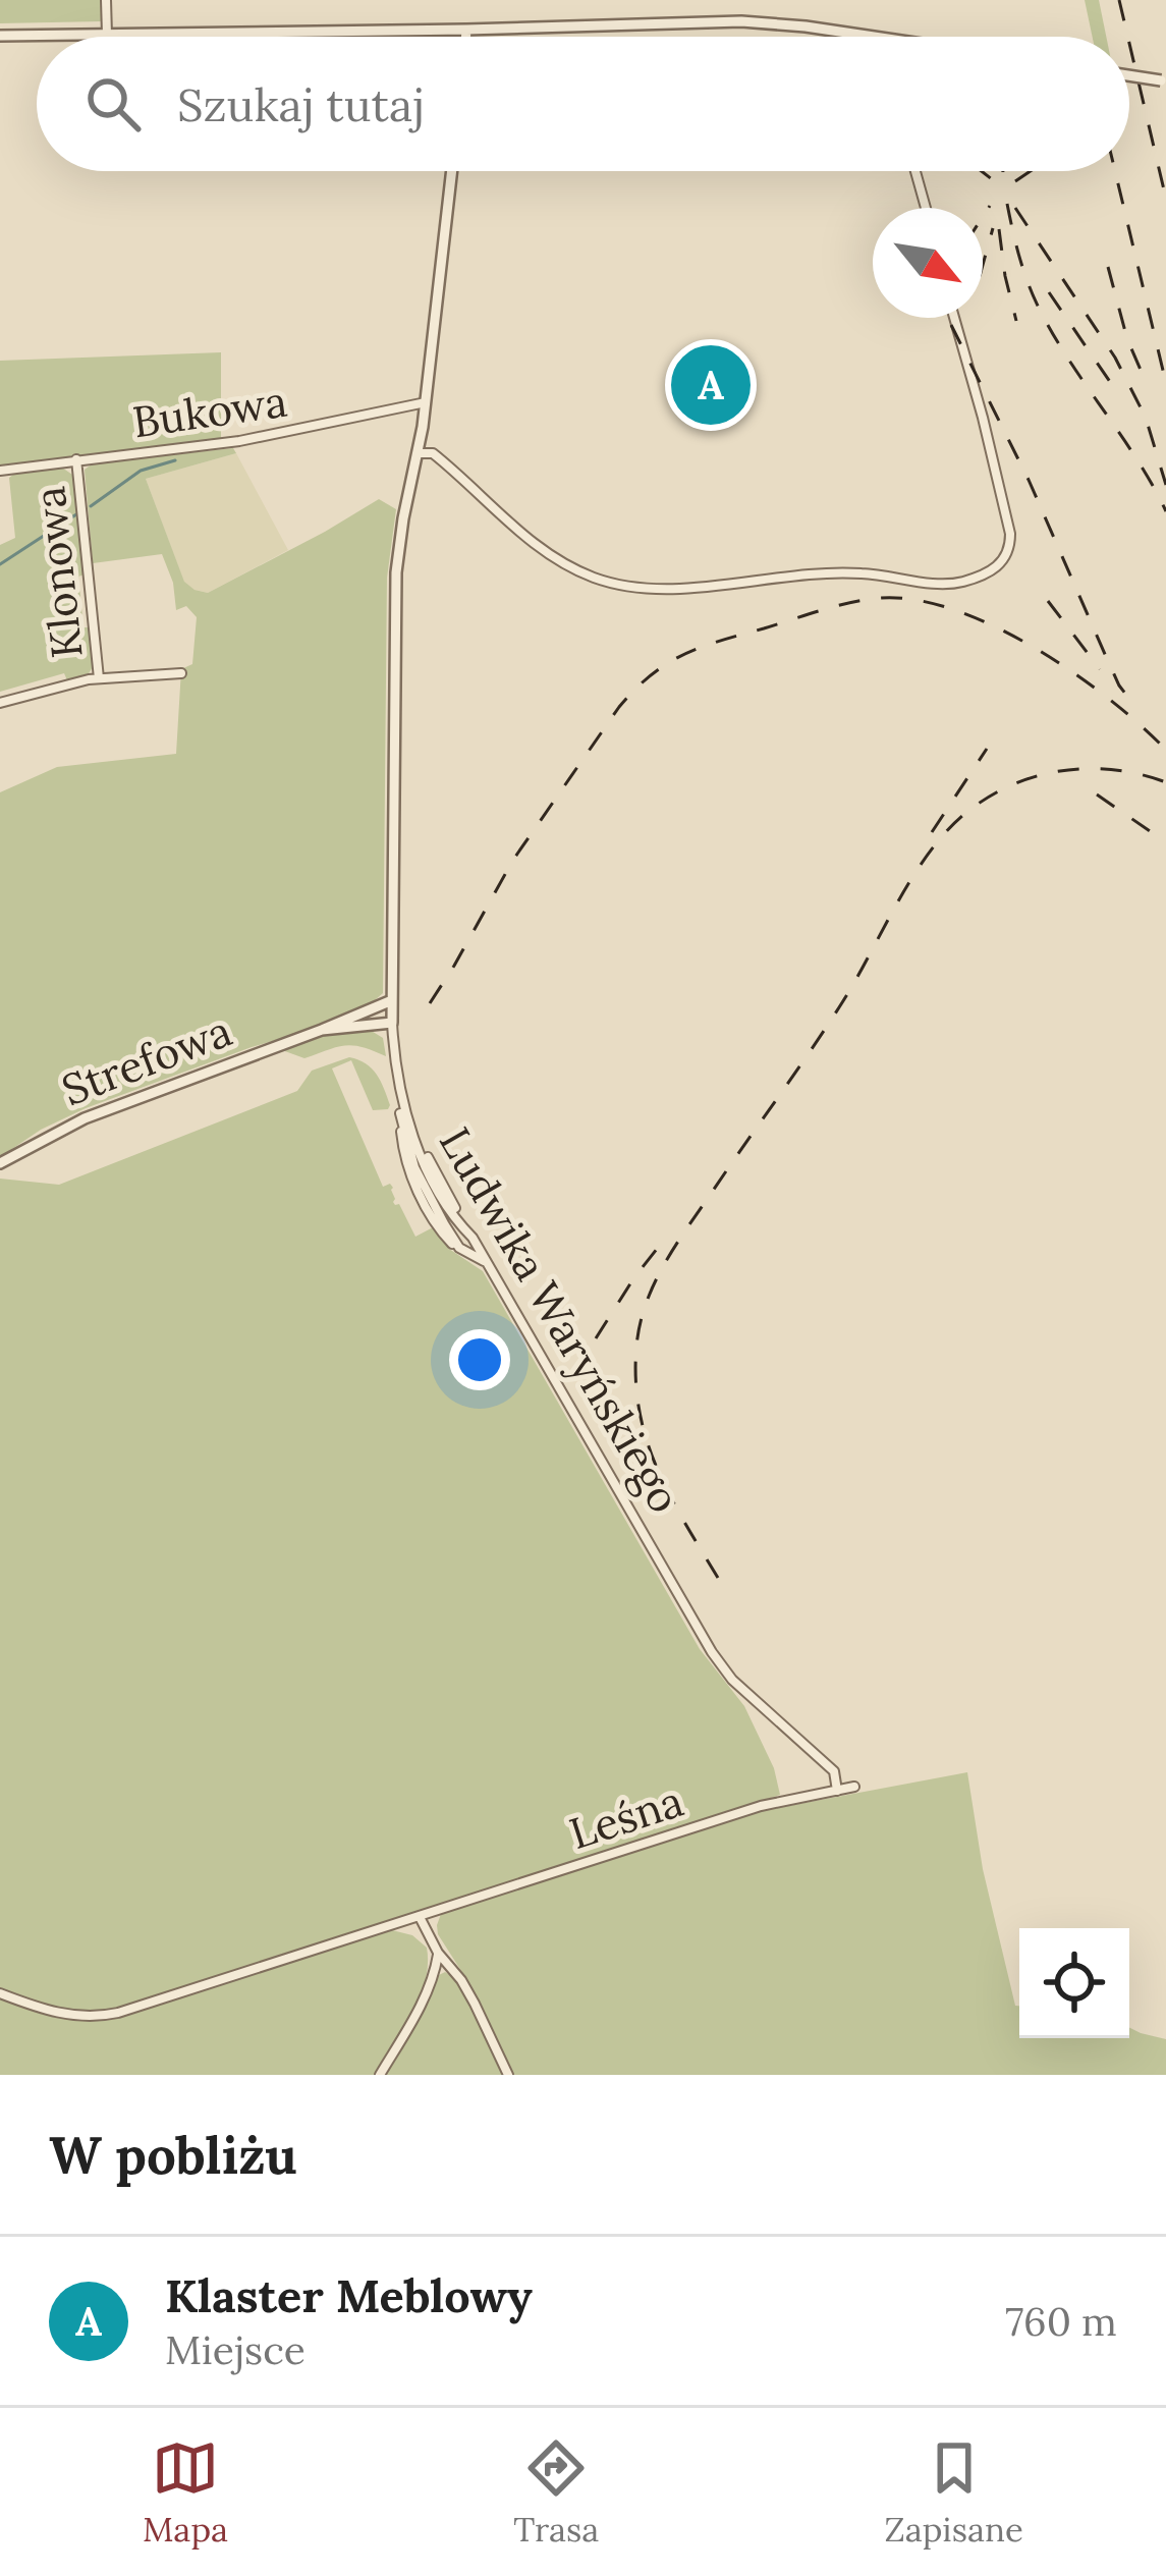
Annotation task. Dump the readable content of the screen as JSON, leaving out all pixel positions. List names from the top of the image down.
{
  "streets": {
    "street": [
      "Bukowa",
      "Klonowa",
      "Strefowa",
      "Ludwika Waryńskiego",
      "Leśna"
    ]
  },
  "crossings": [
    ["Bukowa", "Klonowa"],
    ["Bukowa", "Ludwika Waryńskiego"],
    ["Strefowa", "Ludwika Waryńskiego"],
    ["Ludwika Waryńskiego", "Leśna"]
  ],
  "north": "bottom right",
  "page": {
    "search": "Szukaj tutaj",
    "pins": "A",
    "heading": "W pobliżu",
    "list": [
      {
        "mark": "A",
        "name": "Klaster Meblowy",
        "note": "Miejsce",
        "value": "760 m"
      }
    ],
    "nav": ["Mapa", "Trasa", "Zapisane"]
  }
}
